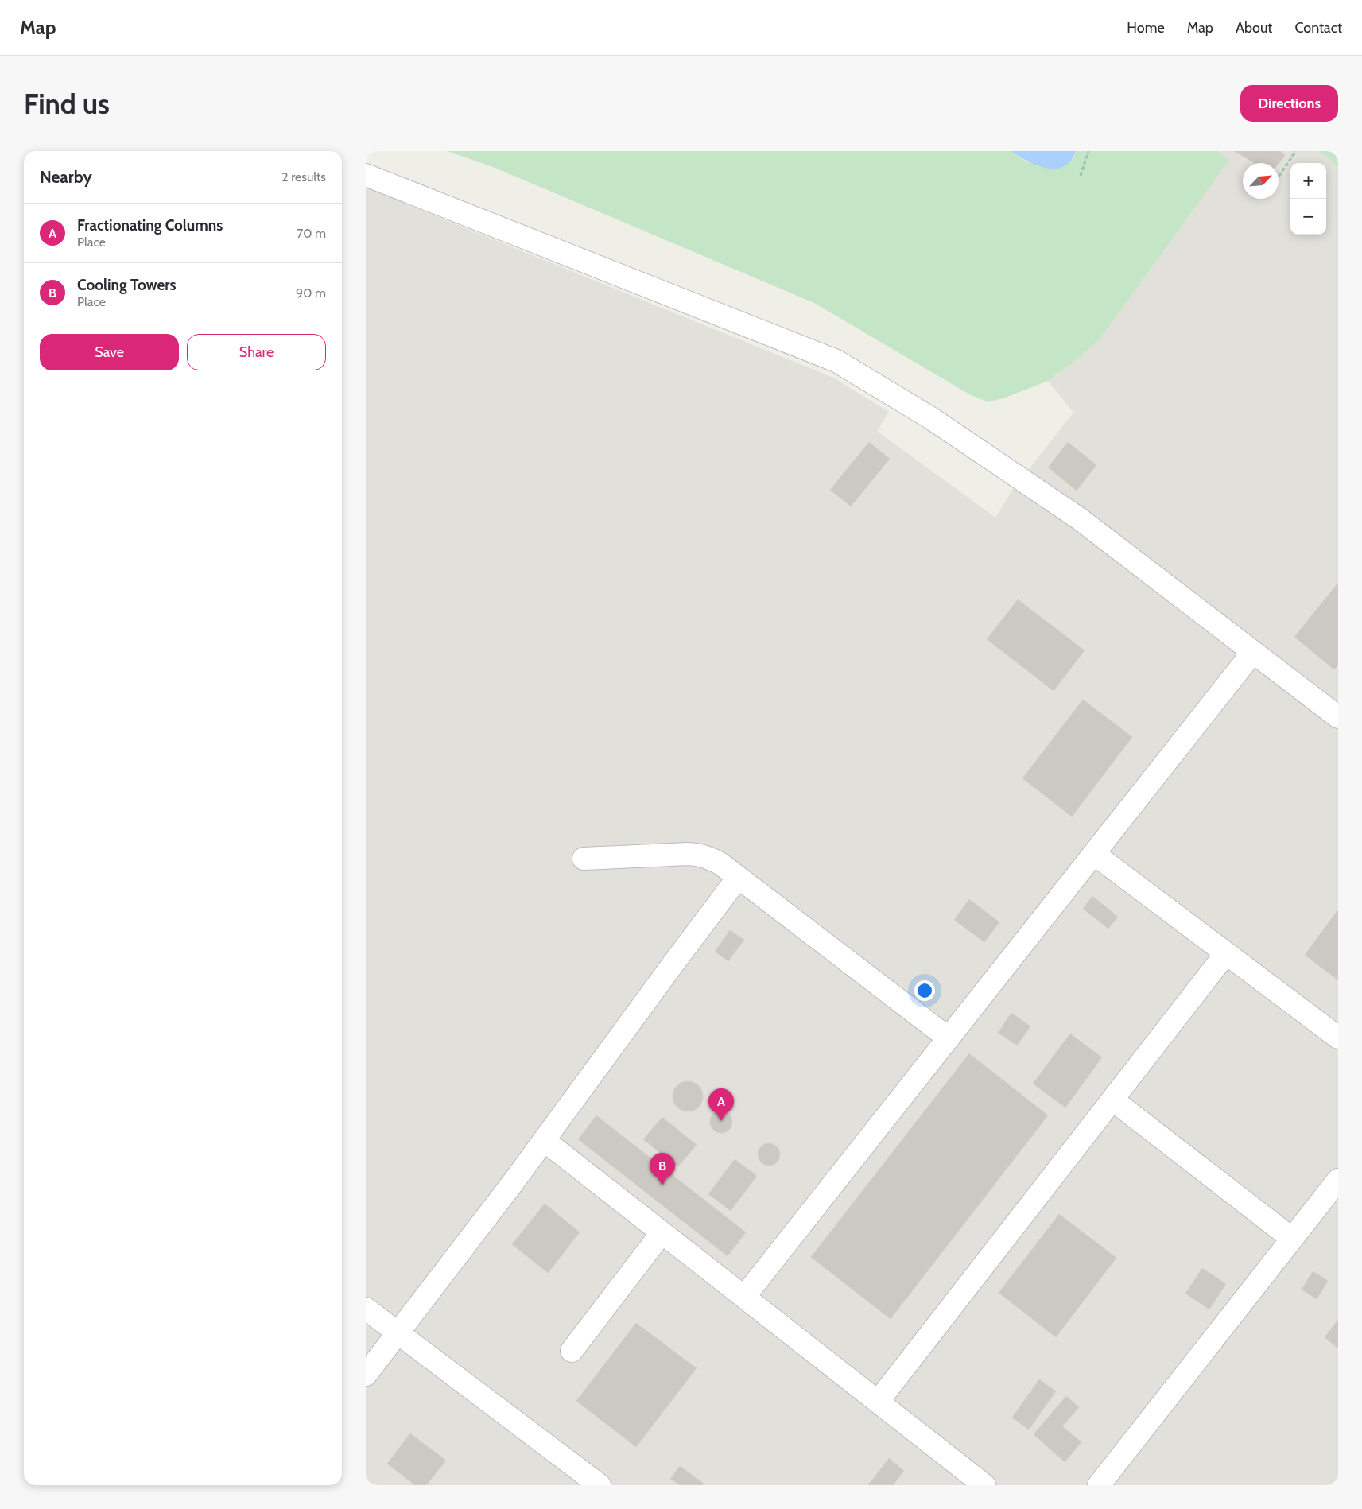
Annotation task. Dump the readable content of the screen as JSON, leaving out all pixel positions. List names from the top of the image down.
{
  "north": "top right",
  "page": {
    "header": "Map",
    "nav": [
      "Home",
      "Map",
      "About",
      "Contact"
    ],
    "buttons": [
      "Directions",
      ["Save", "Share"]
    ],
    "title": "Find us",
    "heading": ["Nearby", "2 results"],
    "map_buttons": ["+", "−"],
    "list": [
      {
        "mark": "A",
        "name": "Fractionating Columns",
        "note": "Place",
        "value": "70 m"
      },
      {
        "mark": "B",
        "name": "Cooling Towers",
        "note": "Place",
        "value": "90 m"
      }
    ],
    "pins": ["A", "B"]
  }
}
